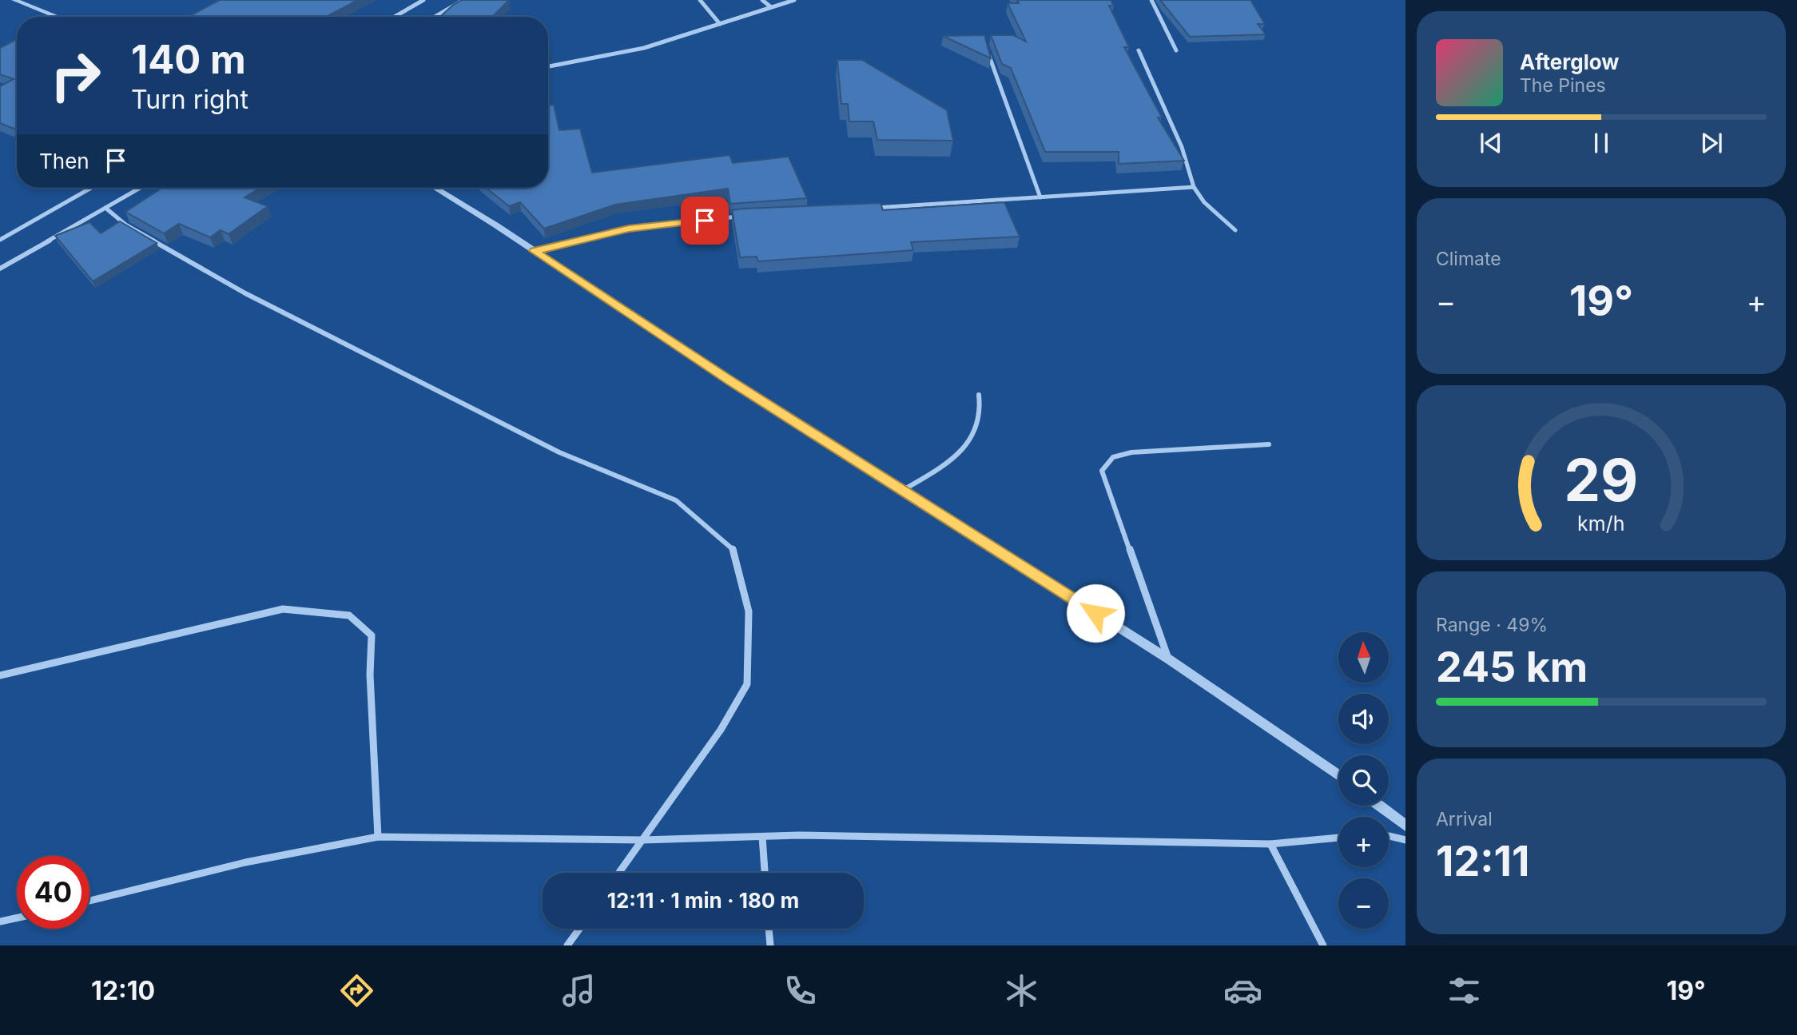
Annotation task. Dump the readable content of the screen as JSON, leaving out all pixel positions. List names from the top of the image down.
{
  "north": "top",
  "page": {
    "turn": ["140 m", "Turn right"],
    "song": ["Afterglow", "The Pines"],
    "then": "Then",
    "tile": [
      "Climate",
      ["Range · 49%", "245 km"],
      ["Arrival", "12:11"]
    ],
    "heat": ["−", "19°", "+"],
    "map_buttons": ["+", "−"],
    "limit": "40",
    "trip": "12:11 · 1 min · 180 m",
    "tabs": ["12:10", "19°"],
    "gauge": ["29", "km/h"]
  }
}
